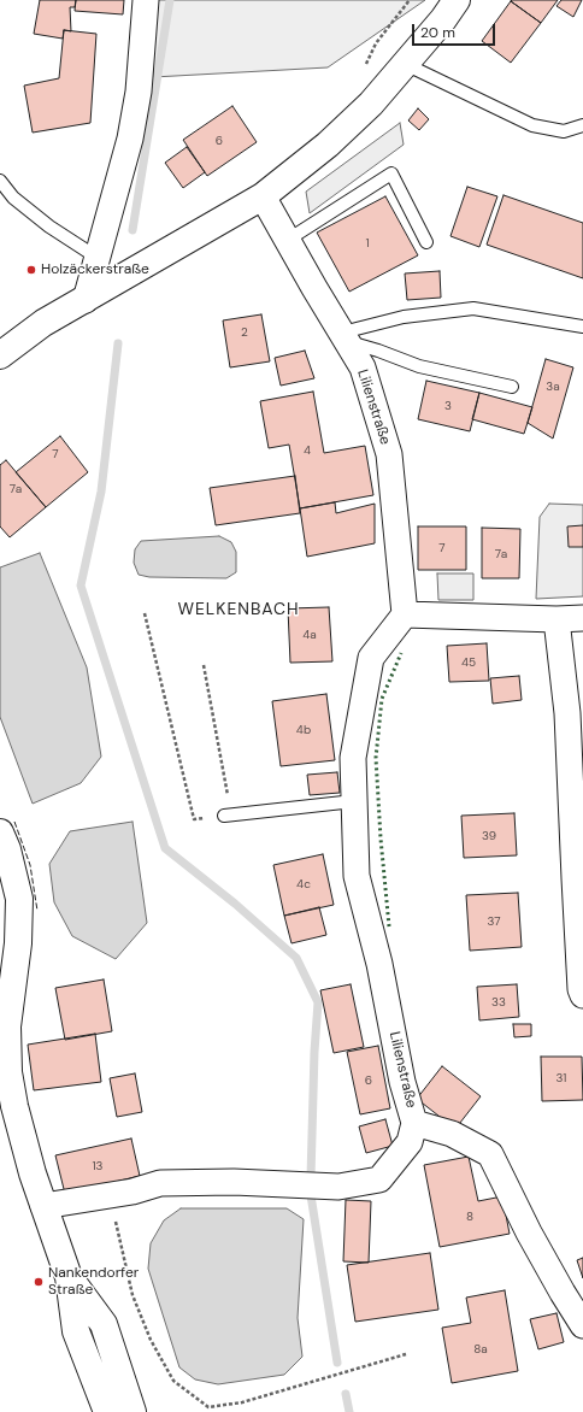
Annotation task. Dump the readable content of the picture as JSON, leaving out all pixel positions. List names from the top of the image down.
{
  "streets": {
    "street": ["Lilienstraße"]
  },
  "districts": ["WELKENBACH"],
  "places": ["Holzäckerstraße", "Nankendorfer Straße"],
  "house_numbers": [
    "6",
    "1",
    "2",
    "3a",
    "3",
    "4",
    "7",
    "7a",
    "7",
    "7a",
    "4a",
    "45",
    "4b",
    "39",
    "4c",
    "37",
    "33",
    "31",
    "6",
    "13",
    "8",
    "8a"
  ],
  "scale_bar": "20 m"
}
